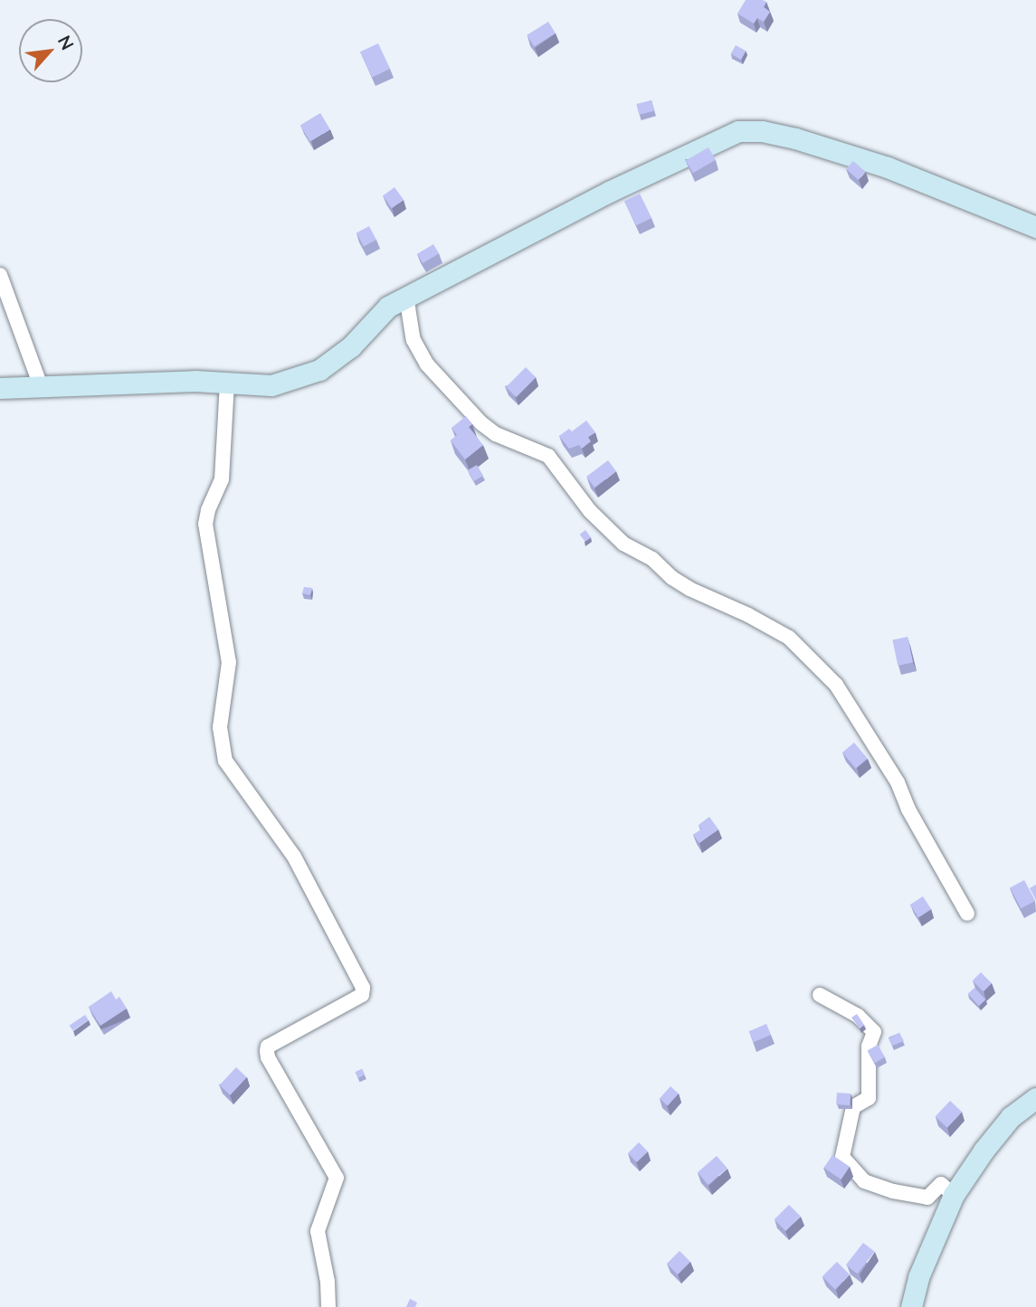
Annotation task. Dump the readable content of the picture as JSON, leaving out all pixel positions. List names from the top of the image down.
{
  "north": "top right"
}
